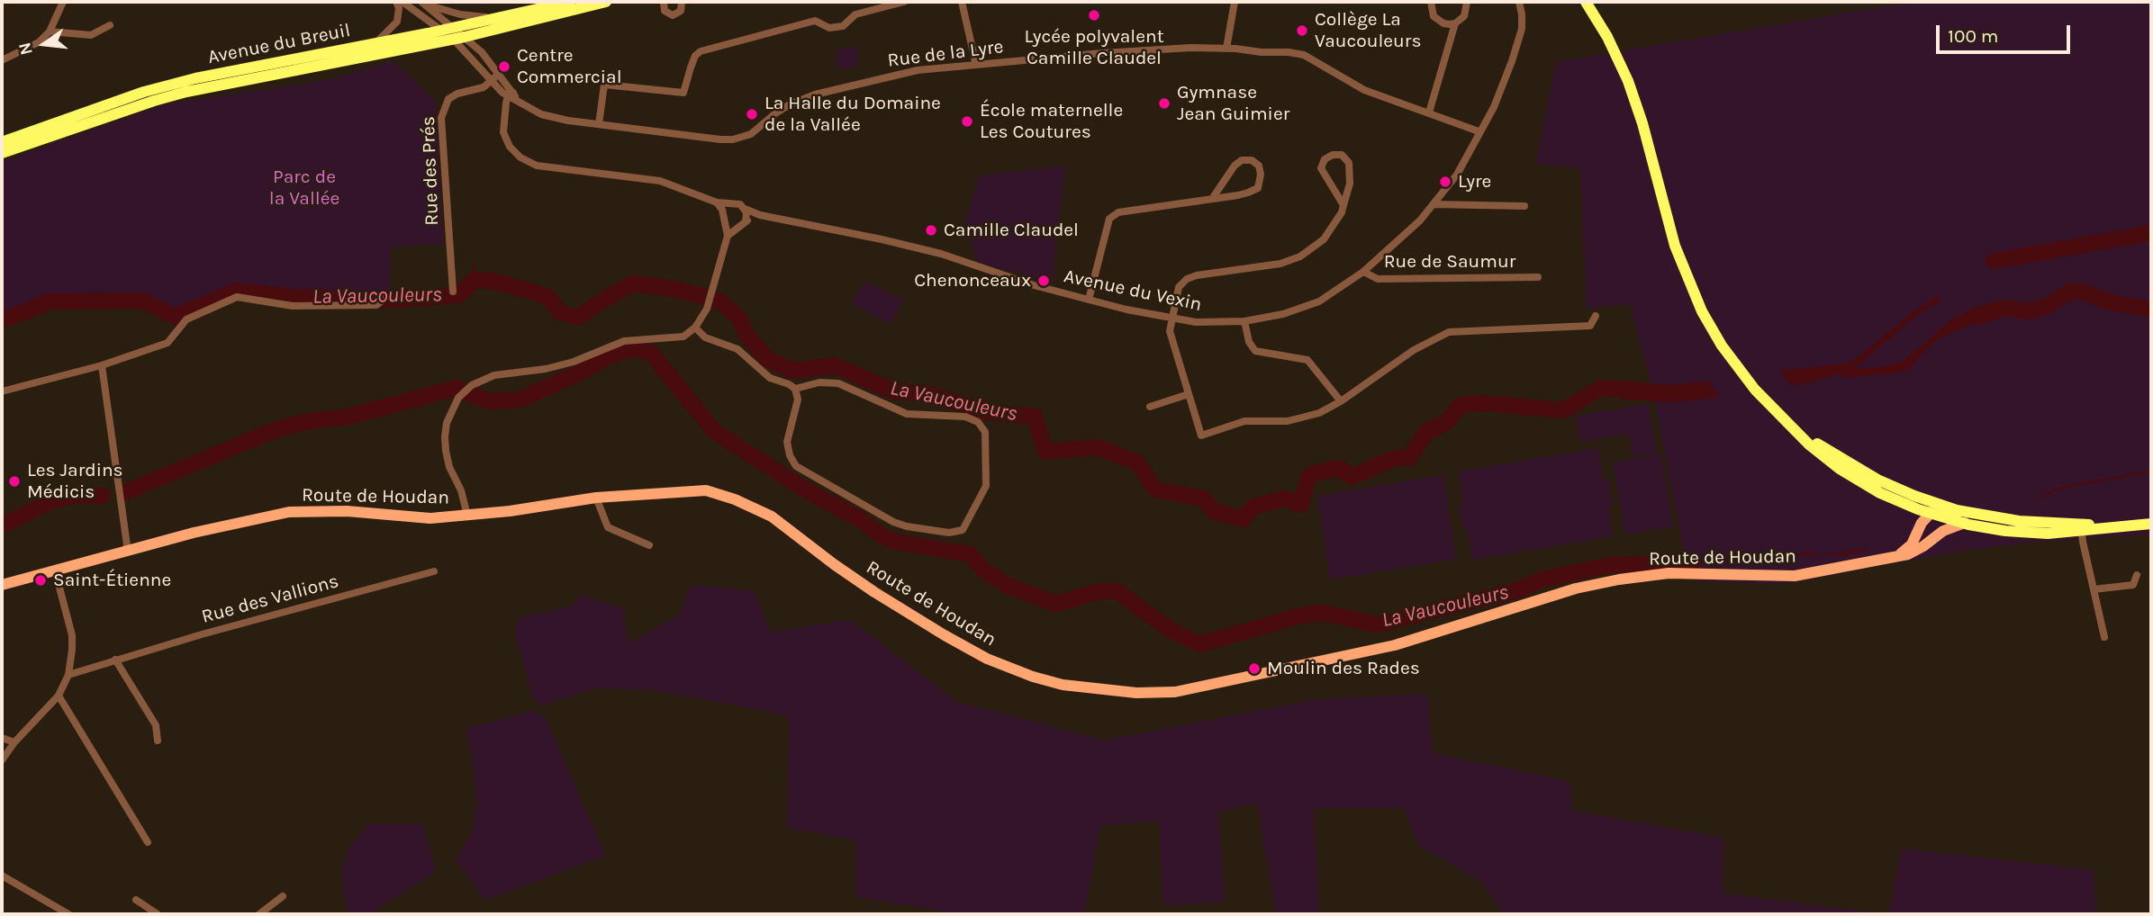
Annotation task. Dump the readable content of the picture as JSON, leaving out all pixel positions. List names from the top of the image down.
{
  "streets": {
    "main road": ["Avenue du Breuil"],
    "street": [
      "Rue de la Lyre",
      "Rue des Prés",
      "Rue de Saumur",
      "Avenue du Vexin",
      "Route de Houdan",
      "Rue des Vallions"
    ]
  },
  "crossings": [
    ["Rue de la Lyre", "Avenue du Vexin"],
    ["Rue de Saumur", "Avenue du Vexin"]
  ],
  "water": ["La Vaucouleurs"],
  "parks": ["Parc de la Vallée"],
  "places": [
    "Lycée polyvalent Camille Claudel",
    "Collège La Vaucouleurs",
    "Centre Commercial",
    "Gymnase Jean Guimier",
    "La Halle du Domaine de la Vallée",
    "École maternelle Les Coutures",
    "Lyre",
    "Camille Claudel",
    "Chenonceaux",
    "Les Jardins Médicis",
    "Saint-Étienne",
    "Moulin des Rades"
  ],
  "scale_bar": "100 m",
  "north": "left"
}
